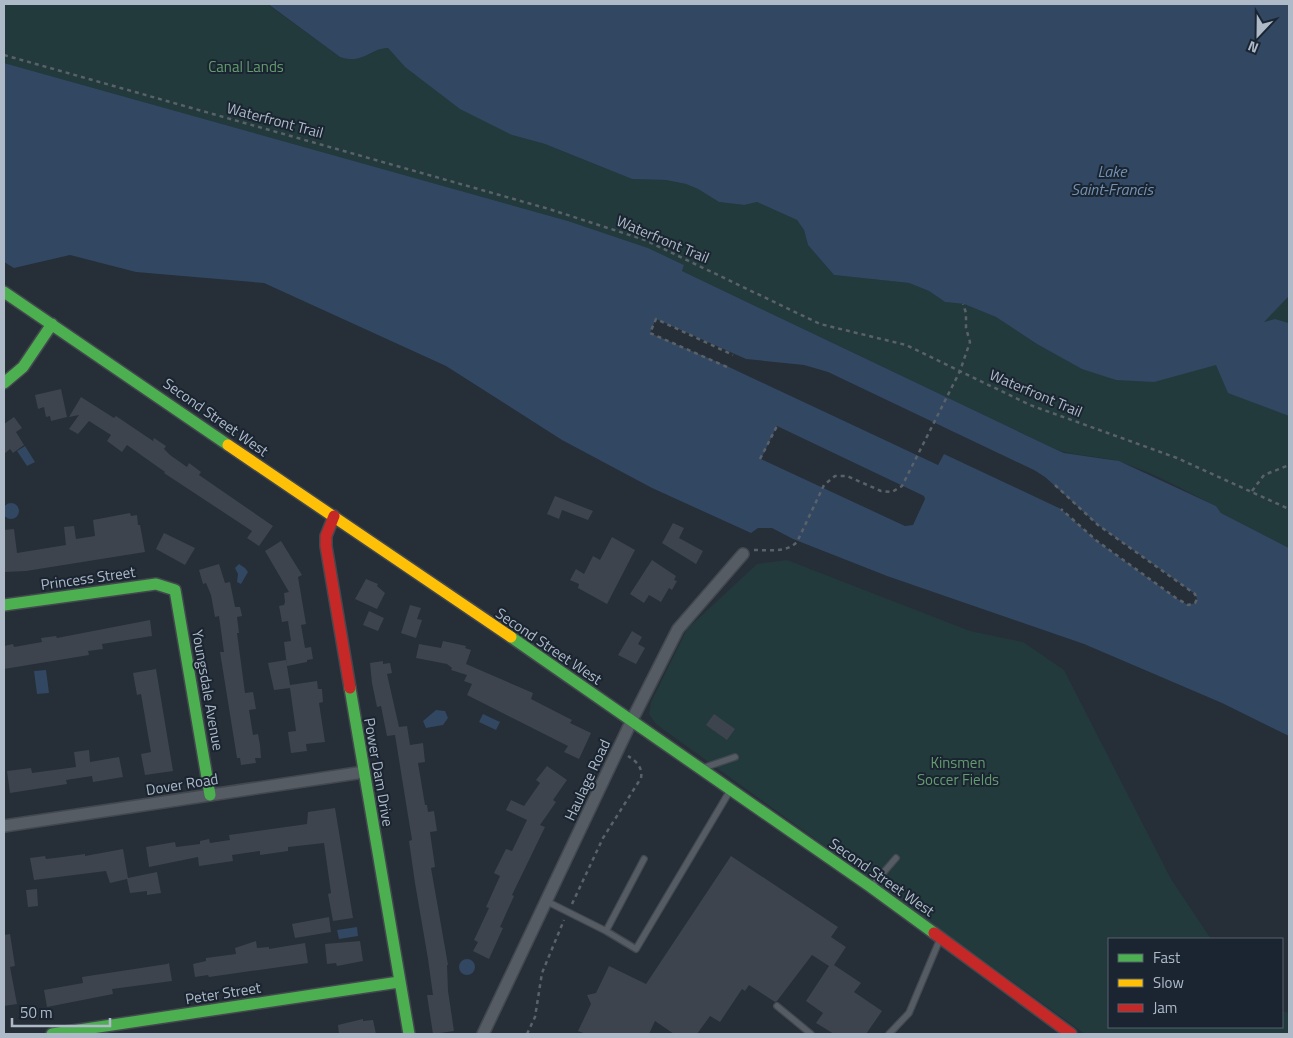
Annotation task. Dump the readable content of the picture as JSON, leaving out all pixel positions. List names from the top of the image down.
{
  "streets": {
    "street": [
      "Second Street West",
      "Princess Street",
      "Youngsdale Avenue",
      "Power Dam Drive",
      "Haulage Road",
      "Dover Road",
      "Peter Street"
    ],
    "path": ["Waterfront Trail"]
  },
  "crossings": [
    ["Second Street West", "Power Dam Drive"],
    ["Second Street West", "Haulage Road"],
    ["Princess Street", "Youngsdale Avenue"],
    ["Youngsdale Avenue", "Dover Road"],
    ["Power Dam Drive", "Dover Road"],
    ["Power Dam Drive", "Peter Street"]
  ],
  "water": ["Lake Saint-Francis"],
  "parks": ["Canal Lands", "Kinsmen Soccer Fields"],
  "legend": ["Fast", "Slow", "Jam"],
  "scale_bar": "50 m",
  "north": "bottom"
}
